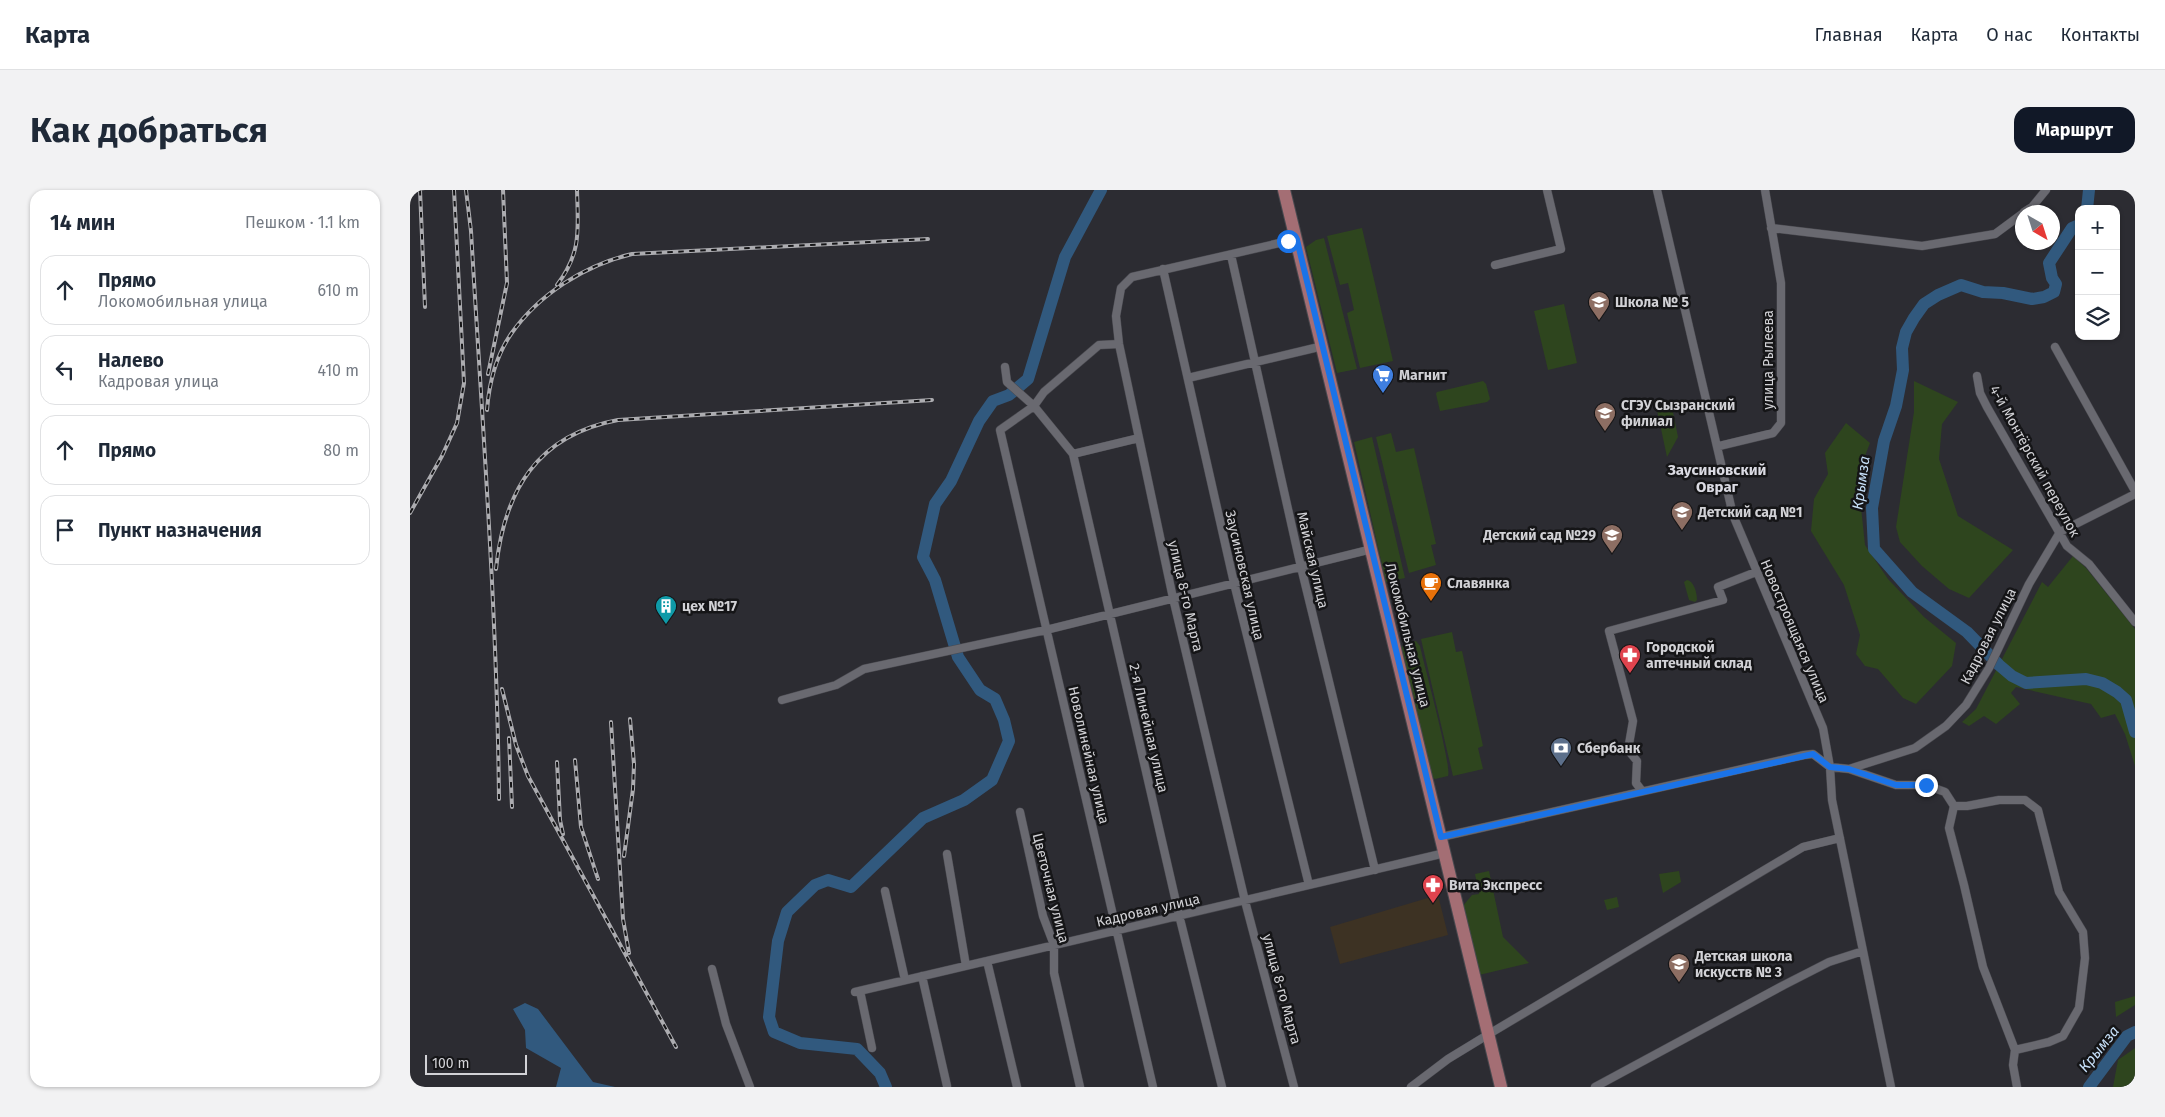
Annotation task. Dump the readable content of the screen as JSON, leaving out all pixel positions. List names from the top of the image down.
{
  "streets": {
    "main road": ["Локомобильная улица"],
    "street": [
      "улица Рылеева",
      "4-й Монтёрский переулок",
      "Майская улица",
      "Заусиновская улица",
      "улица 8-го Марта",
      "Новостроящаяся улица",
      "Кадровая улица",
      "2-я Линейная улица",
      "Новолинейная улица",
      "Цветочная улица"
    ]
  },
  "crossings": [
    ["улица Рылеева", "Новостроящаяся улица"],
    ["4-й Монтёрский переулок", "Кадровая улица"],
    ["Майская улица", "улица 8-го Марта"],
    ["Майская улица", "Кадровая улица"],
    ["Заусиновская улица", "улица 8-го Марта"],
    ["Заусиновская улица", "Кадровая улица"],
    ["улица 8-го Марта", "Локомобильная улица"],
    ["улица 8-го Марта", "Кадровая улица"],
    ["Новостроящаяся улица", "Кадровая улица"],
    ["Локомобильная улица", "Кадровая улица"],
    ["Кадровая улица", "2-я Линейная улица"],
    ["Кадровая улица", "Новолинейная улица"],
    ["Кадровая улица", "Цветочная улица"],
    ["2-я Линейная улица", "Новолинейная улица"]
  ],
  "districts": ["Заусиновский Овраг"],
  "water": ["Крымза"],
  "places": {
    "school or university": [
      "Школа № 5",
      "СГЭУ Сызранский филиал",
      "Детский сад №1",
      "Детский сад №29",
      "Детская школа искусств № 3"
    ],
    "supermarket": ["Магнит"],
    "cafe": ["Славянка"],
    "building": ["цех №17"],
    "pharmacy": ["Городской аптечный склад", "Вита Экспресс"],
    "bank": ["Сбербанк"]
  },
  "scale_bar": "100 m",
  "north": "bottom right",
  "page": {
    "header": "Карта",
    "nav": [
      "Главная",
      "Карта",
      "О нас",
      "Контакты"
    ],
    "buttons": "Маршрут",
    "title": "Как добраться",
    "heading": ["14 мин", "Пешком · 1.1 km"],
    "map_buttons": ["+", "−"],
    "list": [
      ["Прямо", "Локомобильная улица", "610 m"],
      ["Налево", "Кадровая улица", "410 m"],
      ["Прямо", "80 m"],
      "Пункт назначения"
    ],
    "scale": "100 m"
  }
}
